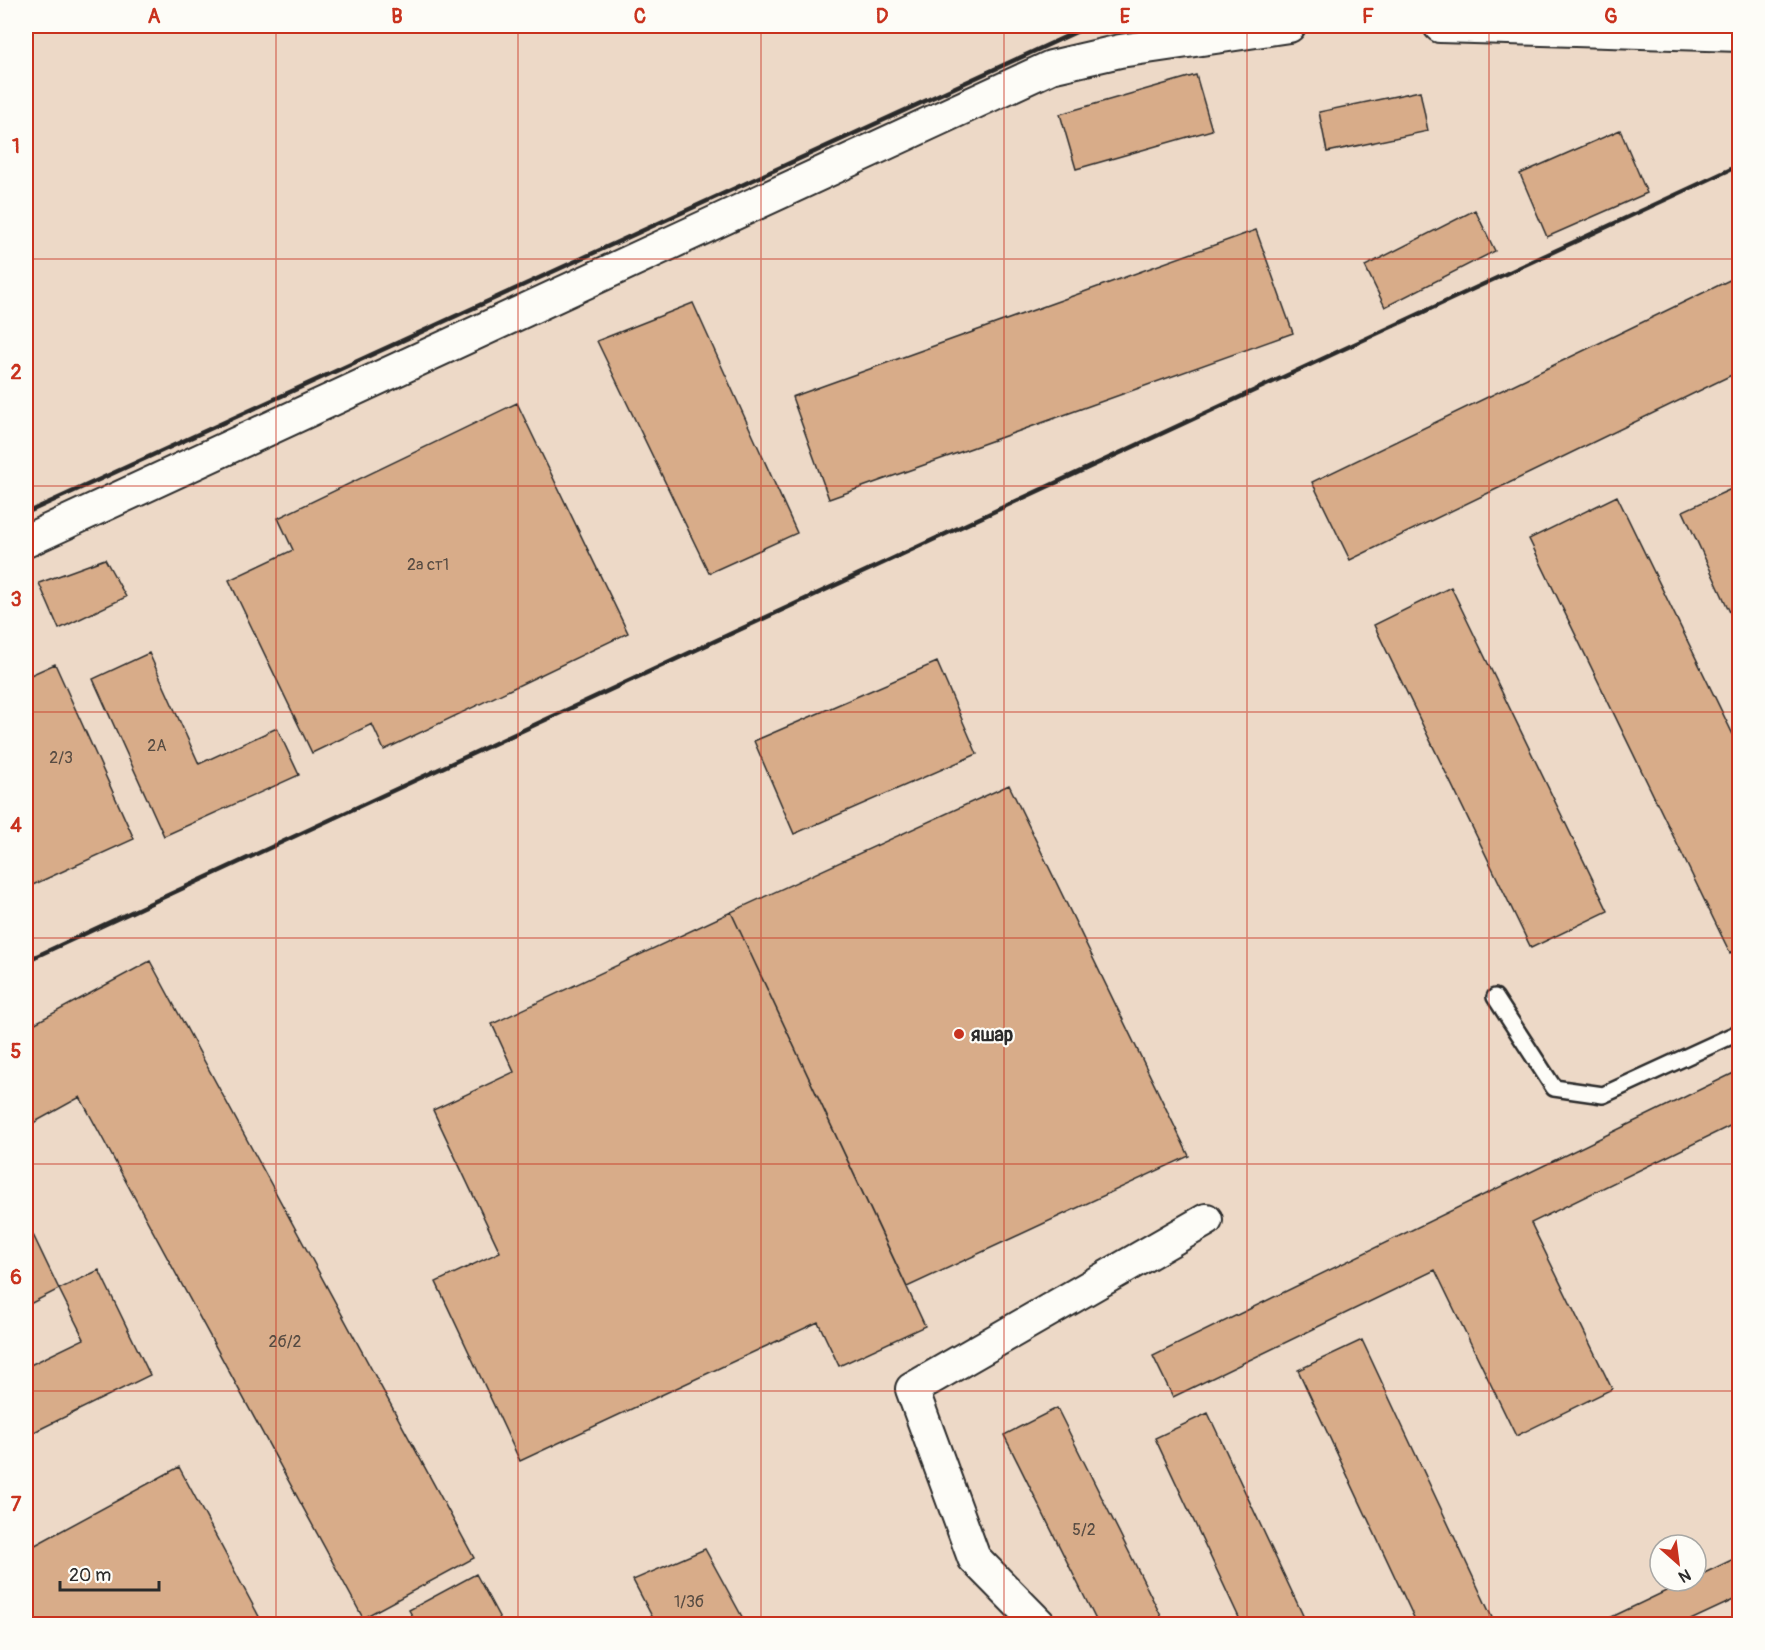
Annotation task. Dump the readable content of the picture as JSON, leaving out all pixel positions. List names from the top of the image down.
{
  "places": ["яшар"],
  "house_numbers": [
    "2а ст1",
    "2А",
    "2/3",
    "2б/2",
    "5/2",
    "1/3б"
  ],
  "scale_bar": "20 m",
  "north": "bottom right",
  "grid": {
    "columns": [
      "A",
      "B",
      "C",
      "D",
      "E",
      "F",
      "G"
    ],
    "rows": [
      "1",
      "2",
      "3",
      "4",
      "5",
      "6",
      "7"
    ]
  }
}
